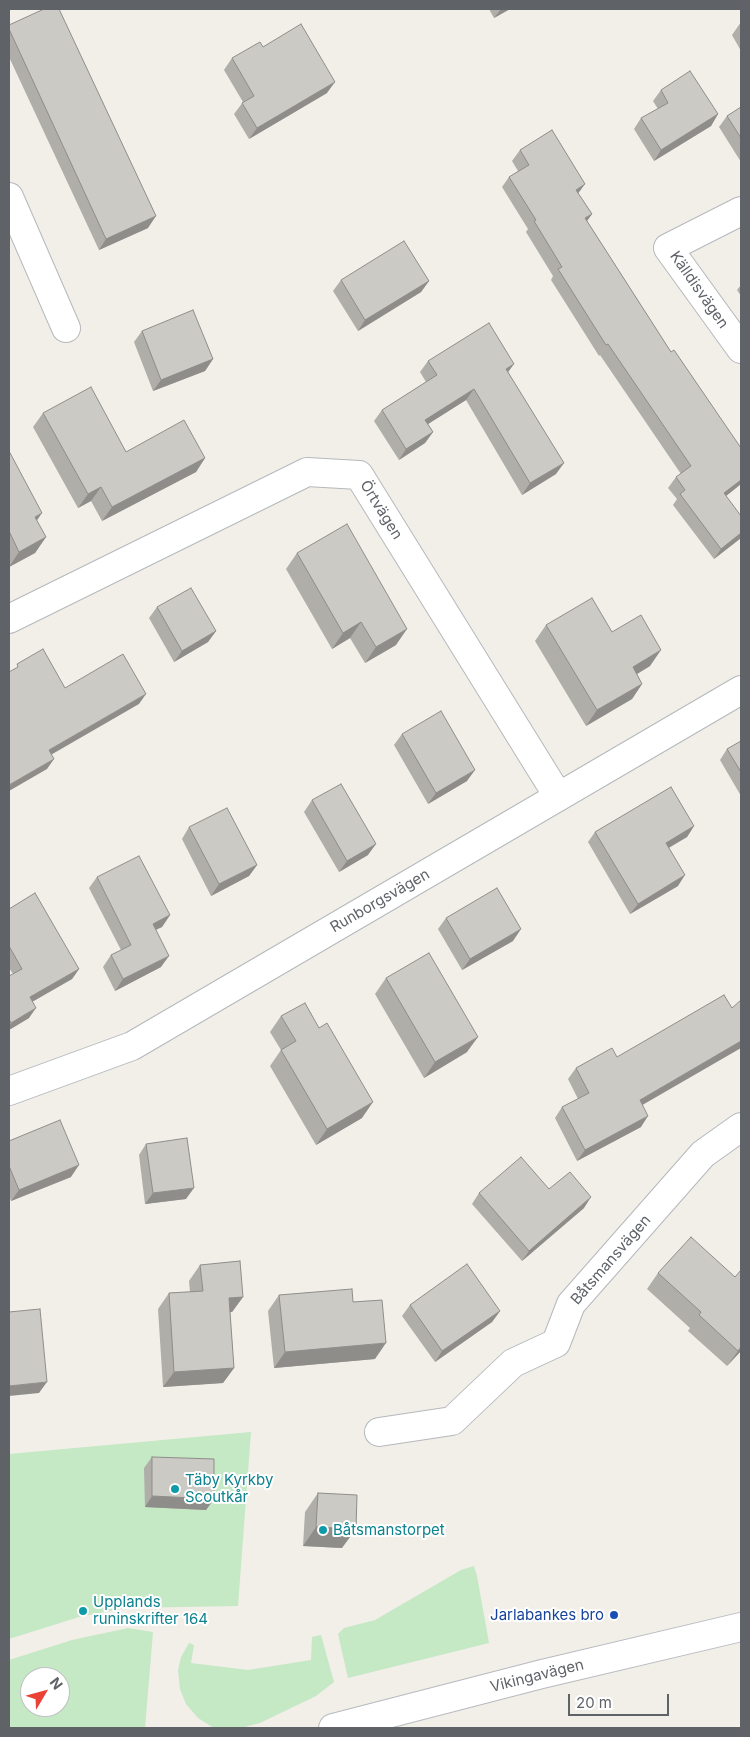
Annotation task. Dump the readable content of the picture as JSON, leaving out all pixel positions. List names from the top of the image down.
{
  "streets": {
    "street": [
      "Källdisvägen",
      "Örtvägen",
      "Runborgsvägen",
      "Båtsmansvägen",
      "Vikingavägen"
    ]
  },
  "crossings": [
    ["Örtvägen", "Runborgsvägen"]
  ],
  "places": [
    "Täby Kyrkby Scoutkår",
    "Båtsmanstorpet",
    "Upplands runinskrifter 164",
    "Jarlabankes bro"
  ],
  "scale_bar": "20 m",
  "north": "top right"
}
